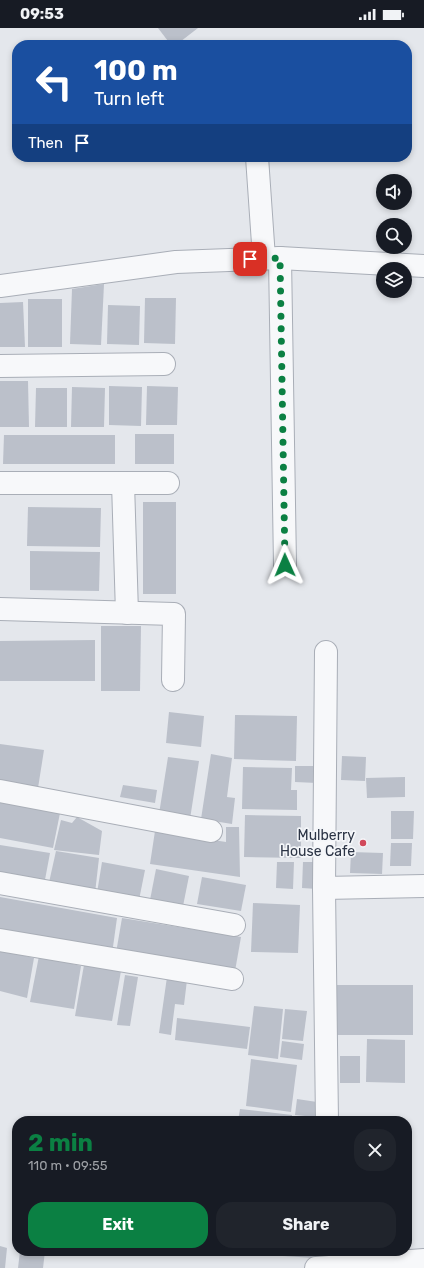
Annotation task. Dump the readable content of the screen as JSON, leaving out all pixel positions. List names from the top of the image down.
{
  "places": ["Mulberry House Cafe"],
  "page": {
    "status": "09:53",
    "turn": ["100 m", "Turn left"],
    "then": "Then",
    "heading": ["2 min", "110 m · 09:55"],
    "buttons": ["Exit", "Share"]
  }
}
